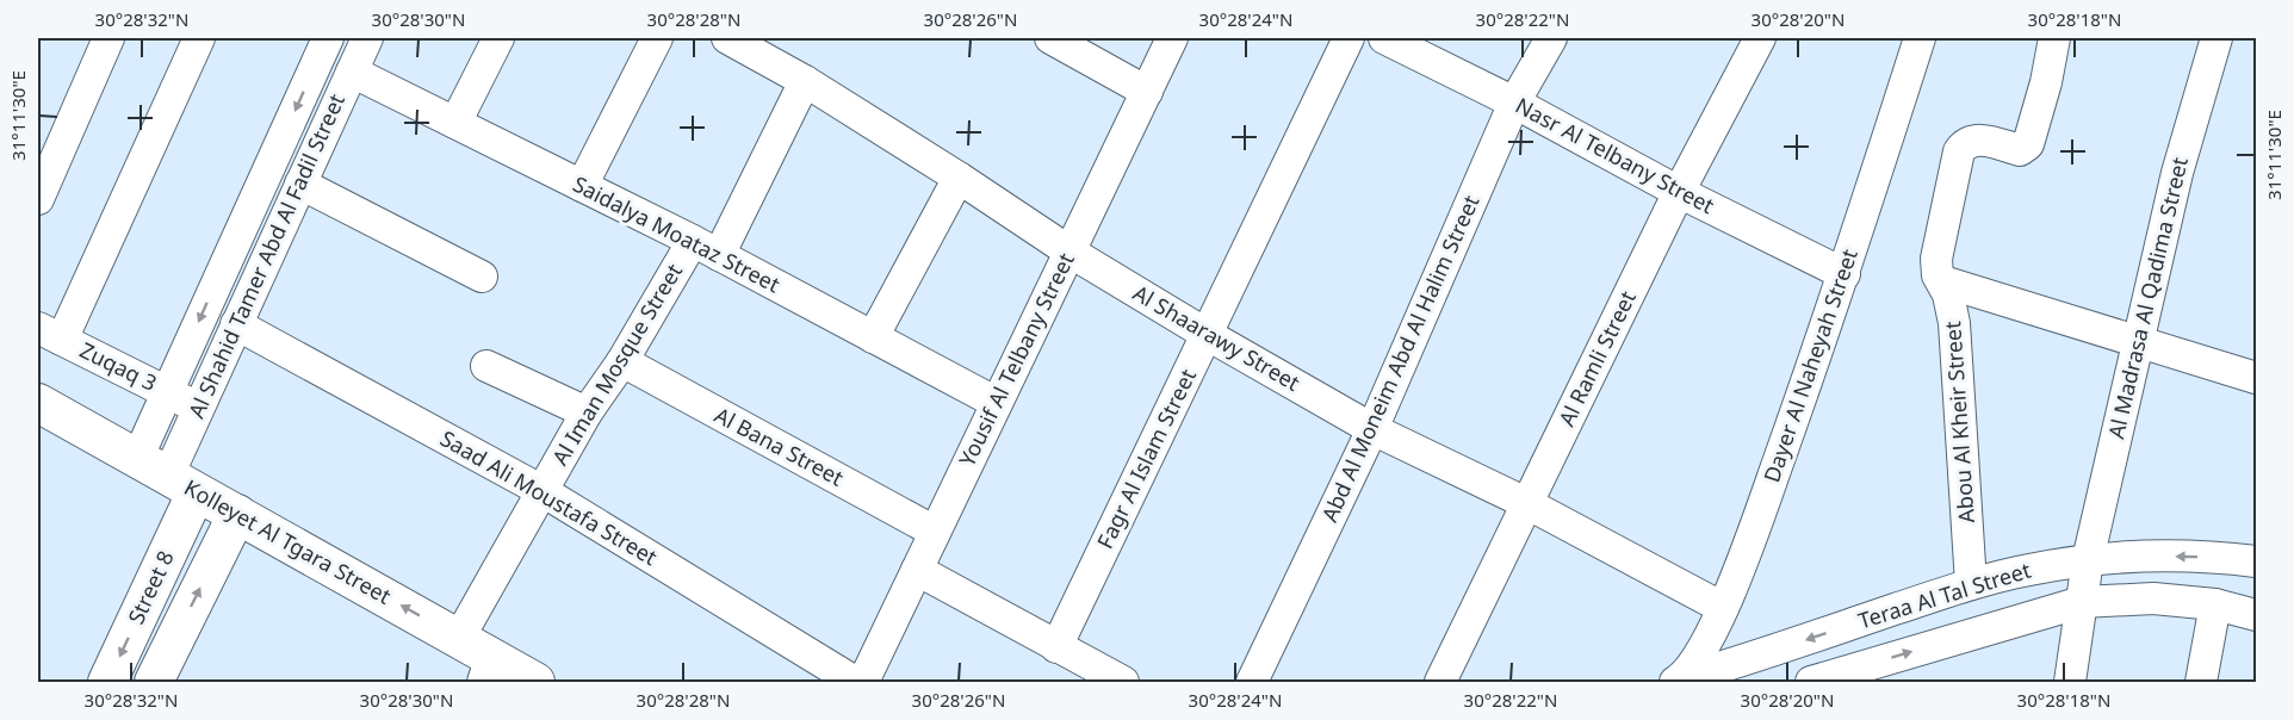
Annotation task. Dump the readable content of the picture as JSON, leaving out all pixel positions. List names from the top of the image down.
{
  "streets": {
    "street": [
      "Nasr Al Telbany Street",
      "Saidalya Moataz Street",
      "Al Shahid Tamer Abd Al Fadil Street",
      "Al Madrasa Al Qadima Street",
      "Al Shaarawy Street",
      "Abd Al Moneim Abd Al Halim Street",
      "Al Ramli Street",
      "Yousif Al Telbany Street",
      "Al Iman Mosque Street",
      "Dayer Al Naheyah Street",
      "Zuqaq 3",
      "Abou Al Kheir Street",
      "Al Bana Street",
      "Fagr Al Islam Street",
      "Saad Ali Moustafa Street",
      "Kolleyet Al Tgara Street",
      "Street 8",
      "Teraa Al Tal Street"
    ]
  },
  "crossings": [
    ["Nasr Al Telbany Street", "Abd Al Moneim Abd Al Halim Street"],
    ["Nasr Al Telbany Street", "Al Ramli Street"],
    ["Nasr Al Telbany Street", "Dayer Al Naheyah Street"],
    ["Saidalya Moataz Street", "Al Shahid Tamer Abd Al Fadil Street"],
    ["Saidalya Moataz Street", "Yousif Al Telbany Street"],
    ["Saidalya Moataz Street", "Al Iman Mosque Street"],
    ["Al Shahid Tamer Abd Al Fadil Street", "Zuqaq 3"],
    ["Al Shahid Tamer Abd Al Fadil Street", "Saad Ali Moustafa Street"],
    ["Al Shahid Tamer Abd Al Fadil Street", "Kolleyet Al Tgara Street"],
    ["Al Shahid Tamer Abd Al Fadil Street", "Street 8"],
    ["Al Madrasa Al Qadima Street", "Teraa Al Tal Street"],
    ["Al Shaarawy Street", "Abd Al Moneim Abd Al Halim Street"],
    ["Al Shaarawy Street", "Al Ramli Street"],
    ["Al Shaarawy Street", "Yousif Al Telbany Street"],
    ["Al Shaarawy Street", "Dayer Al Naheyah Street"],
    ["Al Shaarawy Street", "Fagr Al Islam Street"],
    ["Yousif Al Telbany Street", "Al Bana Street"],
    ["Al Iman Mosque Street", "Al Bana Street"],
    ["Al Iman Mosque Street", "Saad Ali Moustafa Street"],
    ["Al Iman Mosque Street", "Kolleyet Al Tgara Street"],
    ["Dayer Al Naheyah Street", "Teraa Al Tal Street"],
    ["Abou Al Kheir Street", "Teraa Al Tal Street"],
    ["Kolleyet Al Tgara Street", "Street 8"]
  ],
  "coordinates": [
    "30°28'32\"N",
    "30°28'30\"N",
    "30°28'28\"N",
    "30°28'26\"N",
    "30°28'24\"N",
    "30°28'22\"N",
    "30°28'20\"N",
    "30°28'18\"N",
    "31°11'30\"E"
  ]
}
